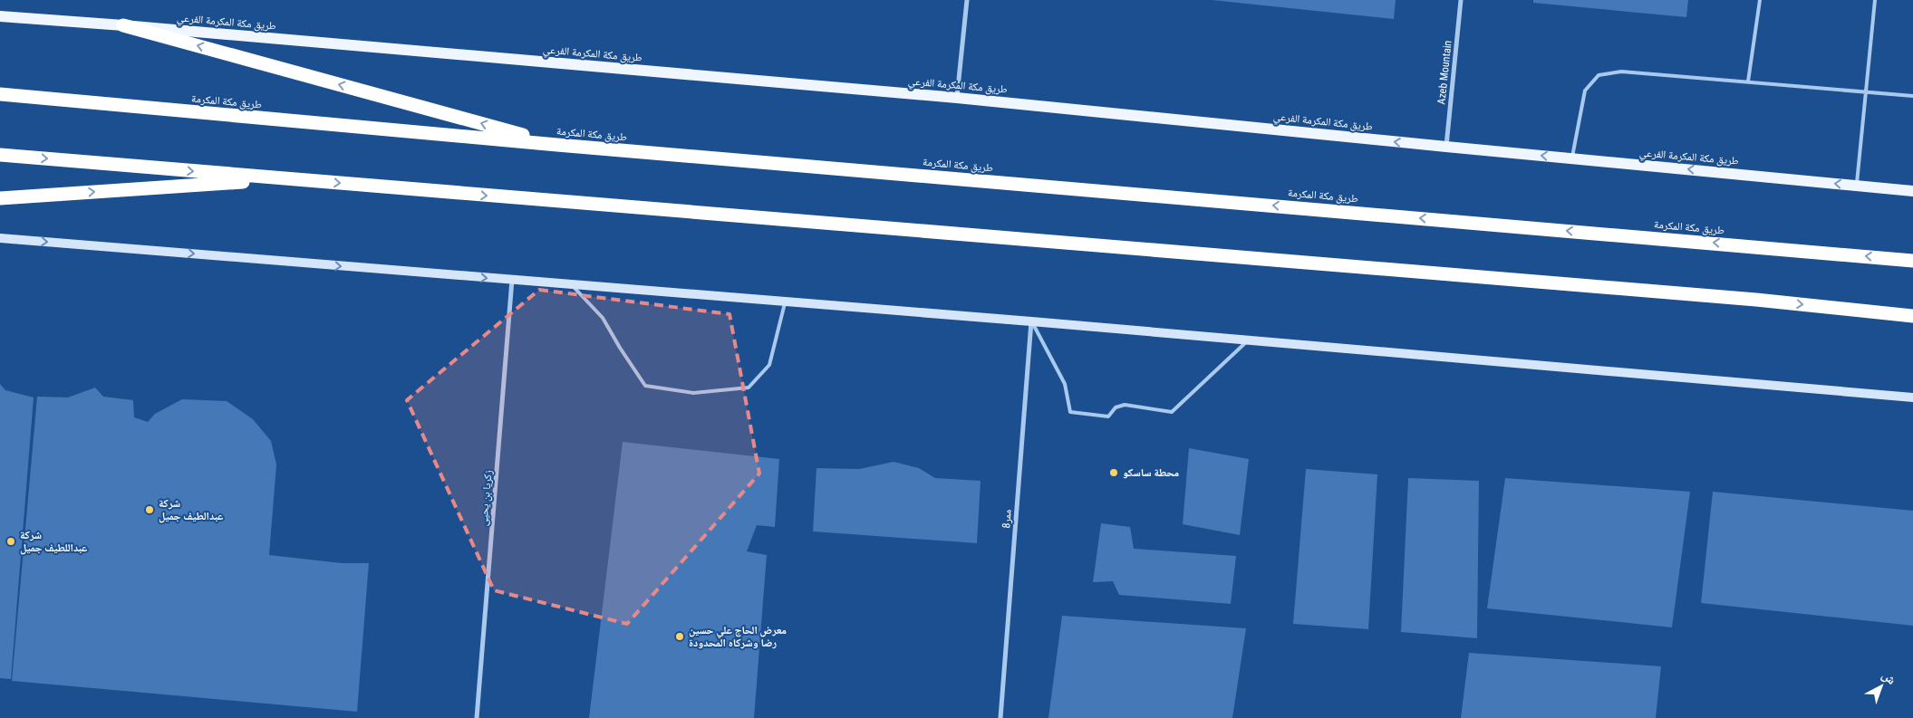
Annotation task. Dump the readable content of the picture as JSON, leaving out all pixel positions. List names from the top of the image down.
{
  "streets": {
    "highway": ["طريق مكة المكرمة"],
    "main road": ["طريق مكة المكرمة الفرعي"],
    "street": ["Azeb Mountain", "زكريا بن يحيى", "ممر8"]
  },
  "crossings": [
    ["طريق مكة المكرمة الفرعي", "Azeb Mountain"]
  ],
  "one_way": ["طريق مكة المكرمة الفرعي"],
  "places": [
    "محطة ساسكو",
    "شركة عبدالطيف جميل",
    "شركة عبداللطيف جميل",
    "معرض الحاج علي حسين رضا وشركاه المحدودة"
  ],
  "north": "top right"
}
